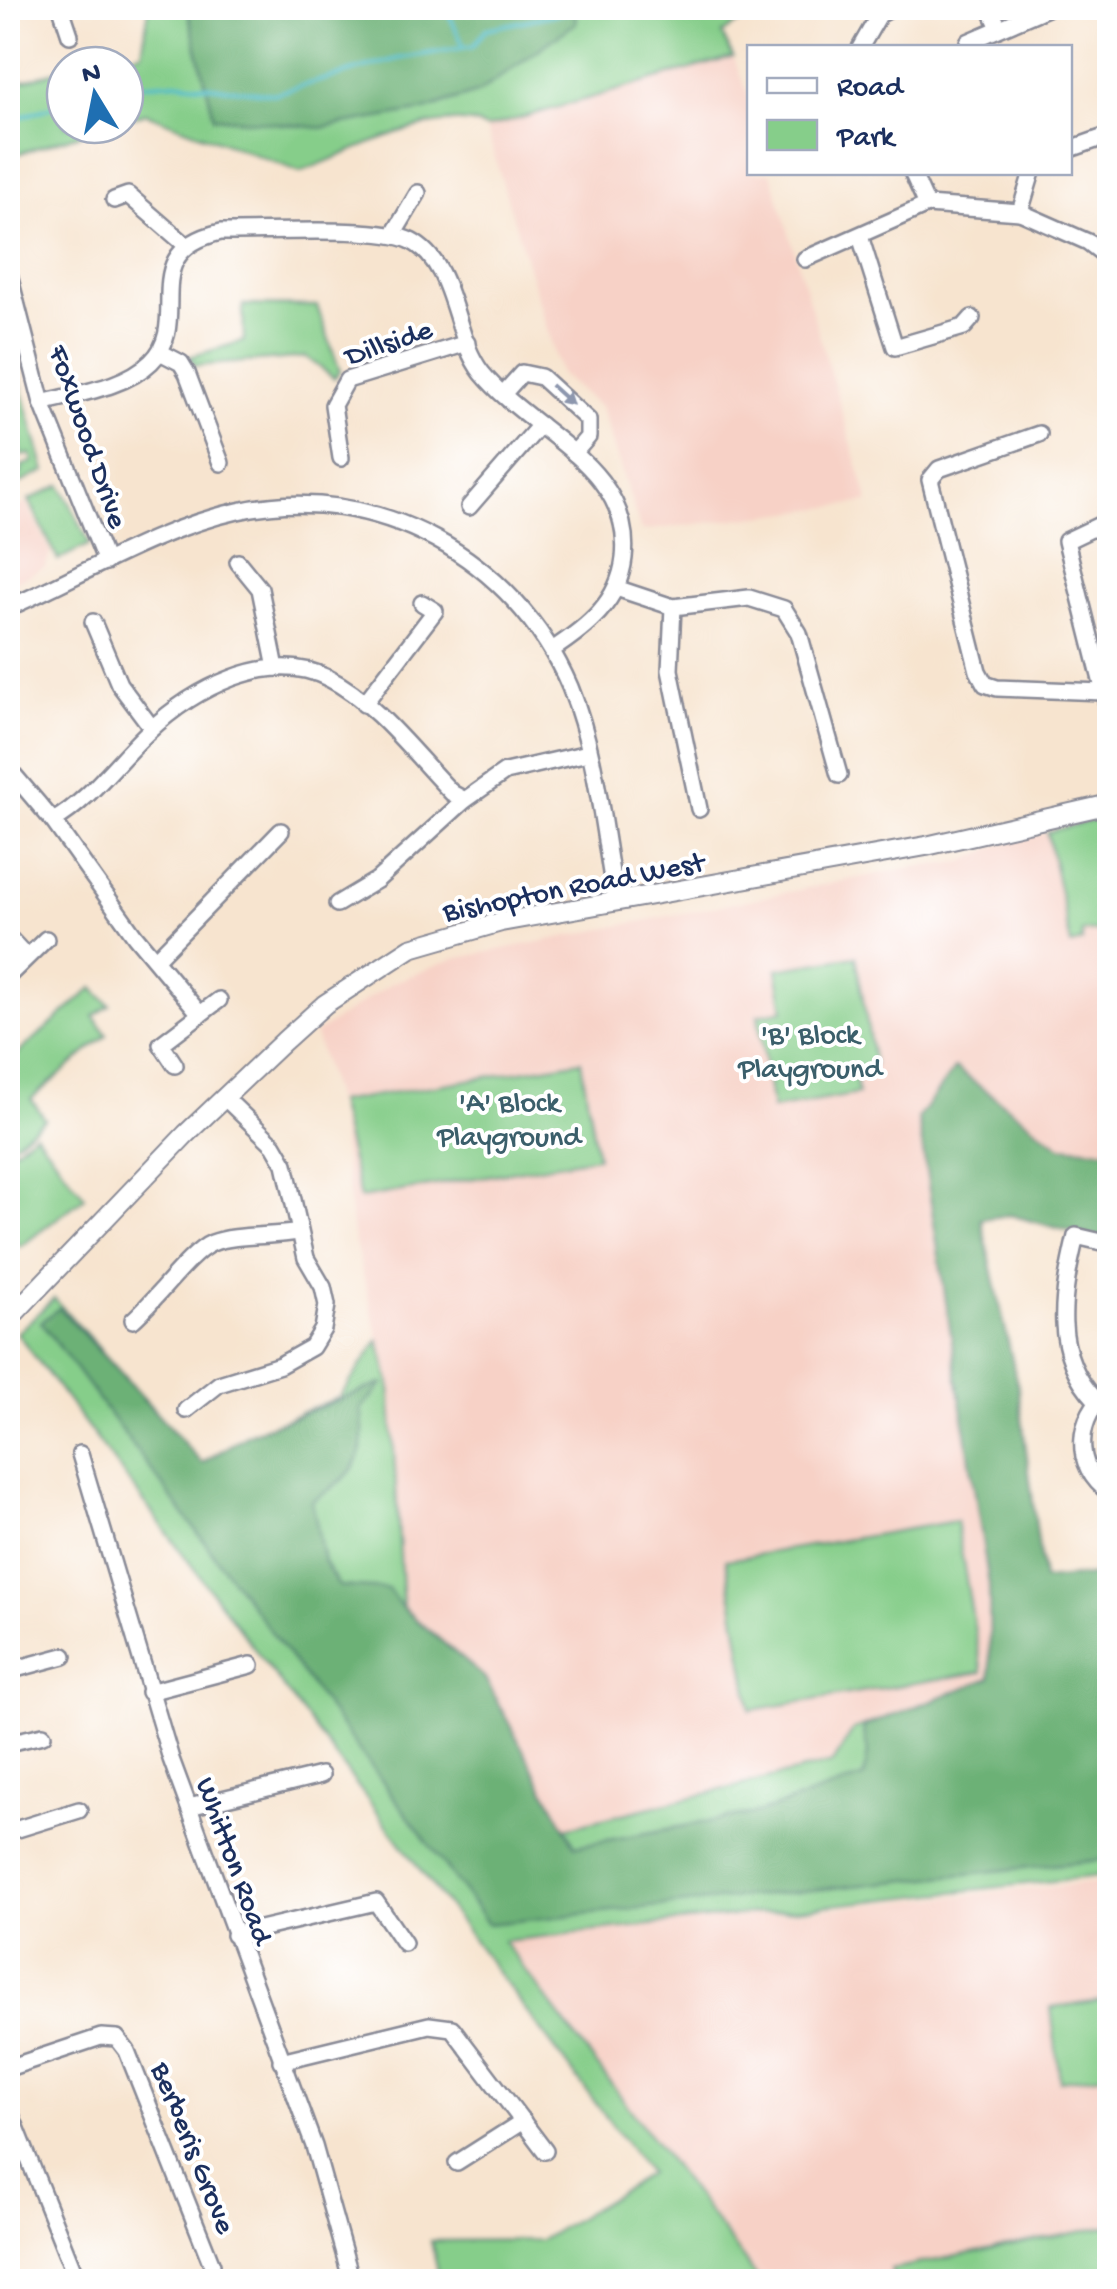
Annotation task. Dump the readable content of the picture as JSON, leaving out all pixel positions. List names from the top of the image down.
{
  "streets": {
    "street": [
      "Dillside",
      "Foxwood Drive",
      "Bishopton Road West",
      "Whitton Road",
      "Berberis Grove"
    ]
  },
  "parks": ["'B' Block Playground", "'A' Block Playground"],
  "legend": ["Road", "Park"],
  "north": "top"
}
